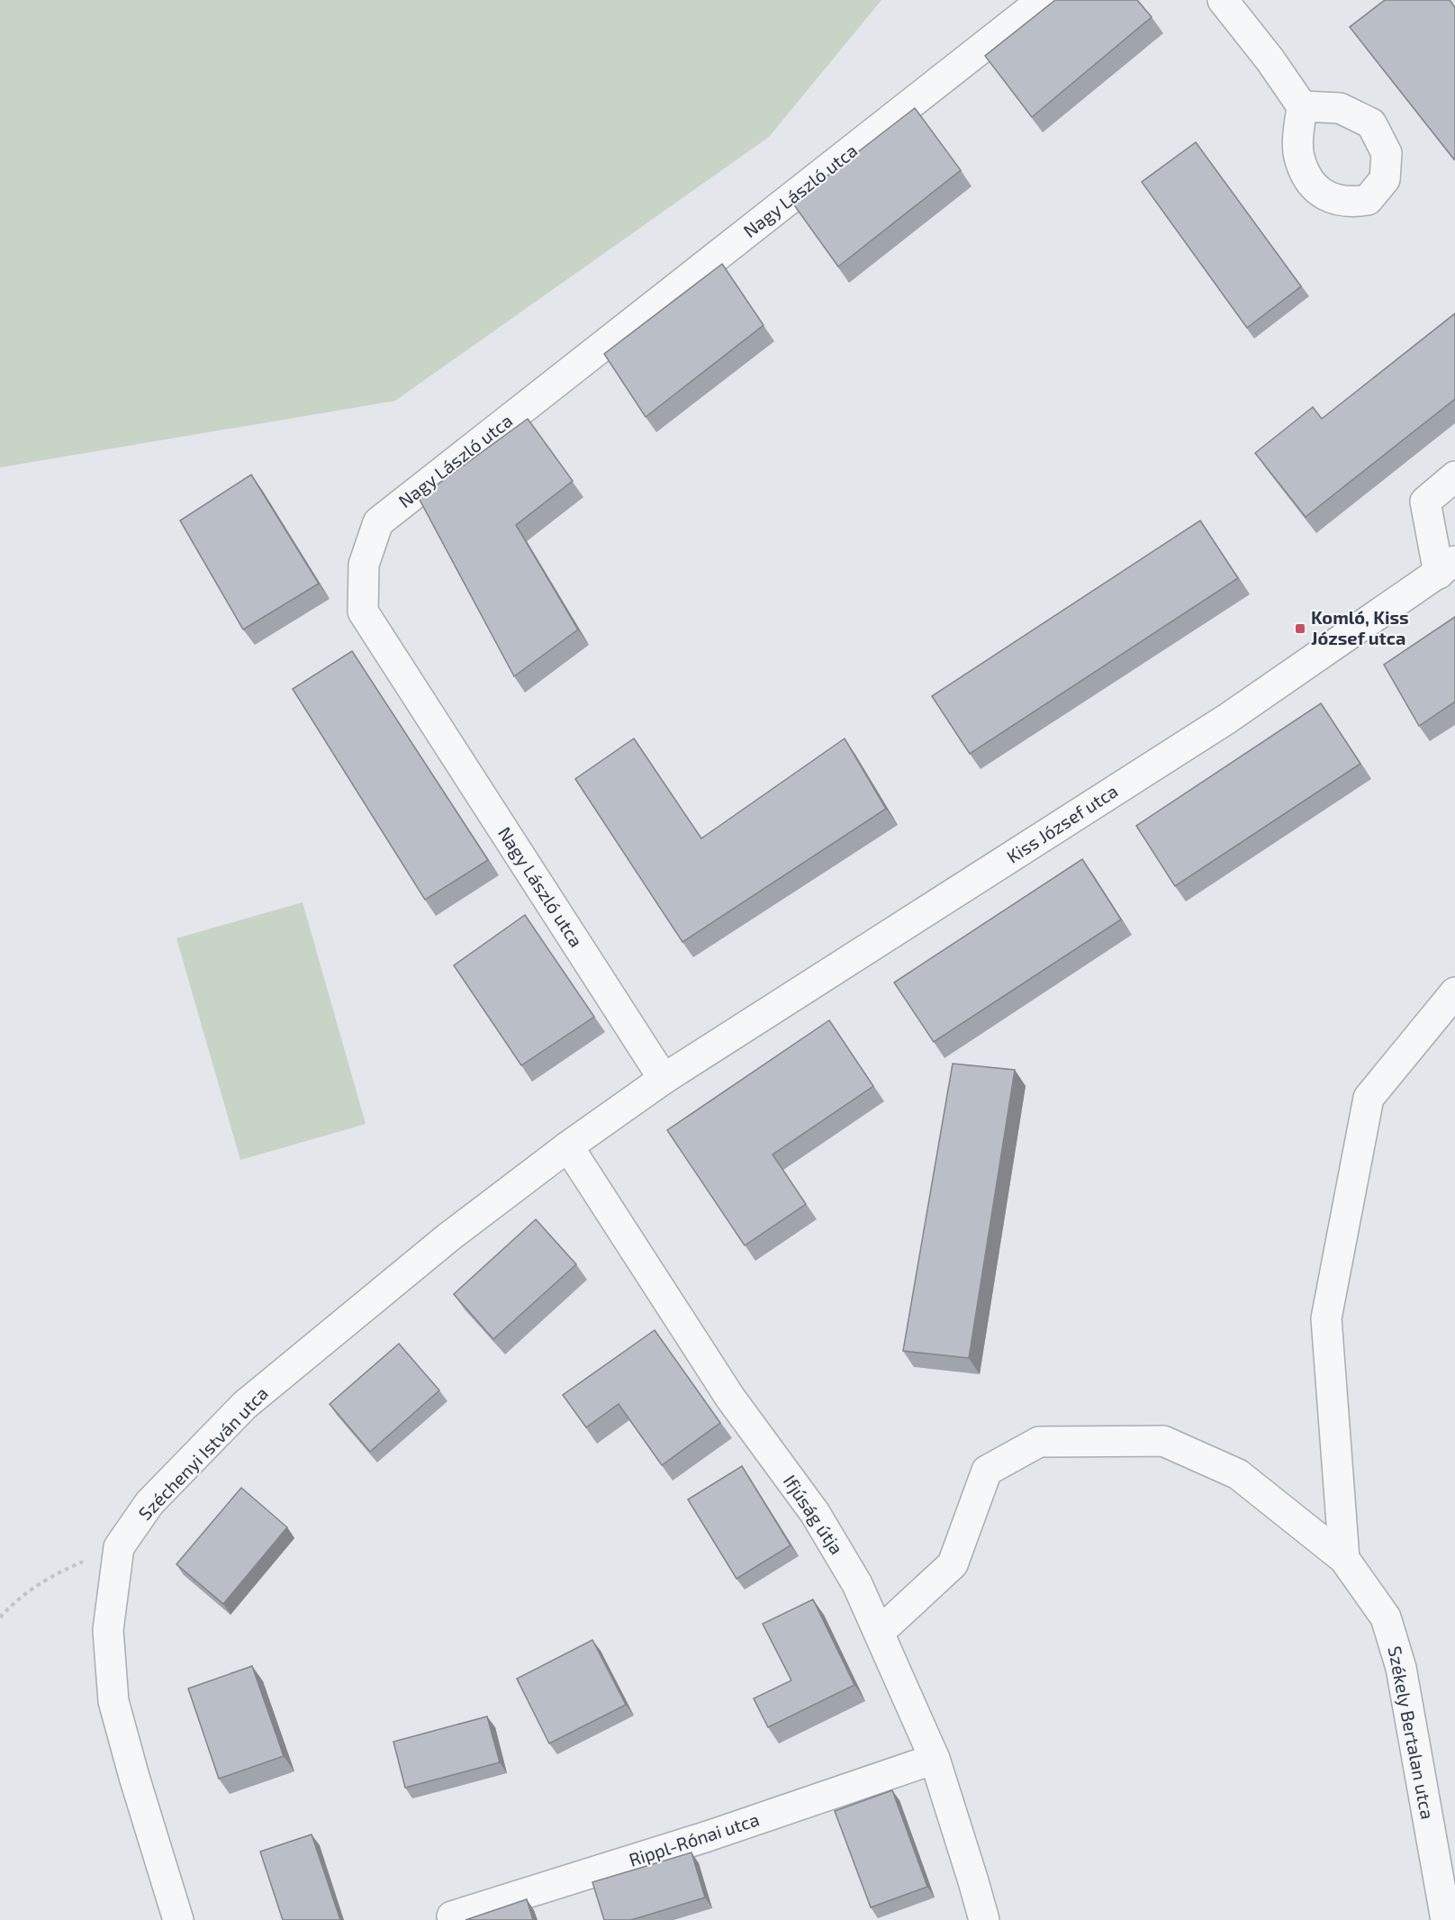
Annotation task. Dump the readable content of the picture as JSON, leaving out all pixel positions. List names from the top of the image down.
{
  "streets": {
    "street": [
      "Nagy László utca",
      "Kiss József utca",
      "Széchenyi István utca",
      "Ifjúság útja",
      "Székely Bertalan utca",
      "Rippl-Rónai utca"
    ]
  },
  "crossings": [
    ["Nagy László utca", "Kiss József utca"],
    ["Kiss József utca", "Széchenyi István utca"],
    ["Kiss József utca", "Ifjúság útja"],
    ["Széchenyi István utca", "Ifjúság útja"],
    ["Ifjúság útja", "Rippl-Rónai utca"]
  ],
  "places": {
    "transit": ["Komló, Kiss József utca"]
  }
}
